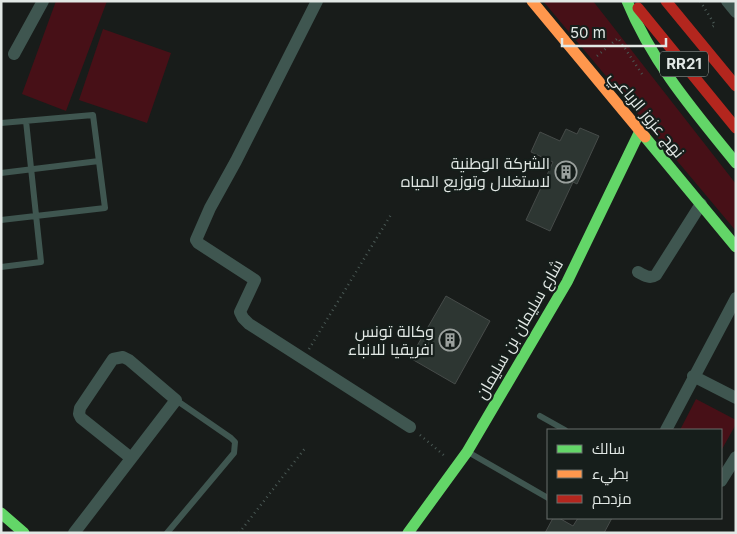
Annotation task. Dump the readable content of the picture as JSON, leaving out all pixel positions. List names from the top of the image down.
{
  "streets": {
    "main road": ["RR21", "نهج عزوز الرباعي", "شارع سليمان بن سليمان"]
  },
  "crossings": [
    ["نهج عزوز الرباعي", "شارع سليمان بن سليمان"]
  ],
  "places": {
    "building": ["الشركة الوطنية لاستغلال وتوزيع المياه", "وكالة تونس افريقيا للانباء"]
  },
  "legend": ["سالك", "بطيء", "مزدحم"],
  "scale_bar": "50 m"
}
